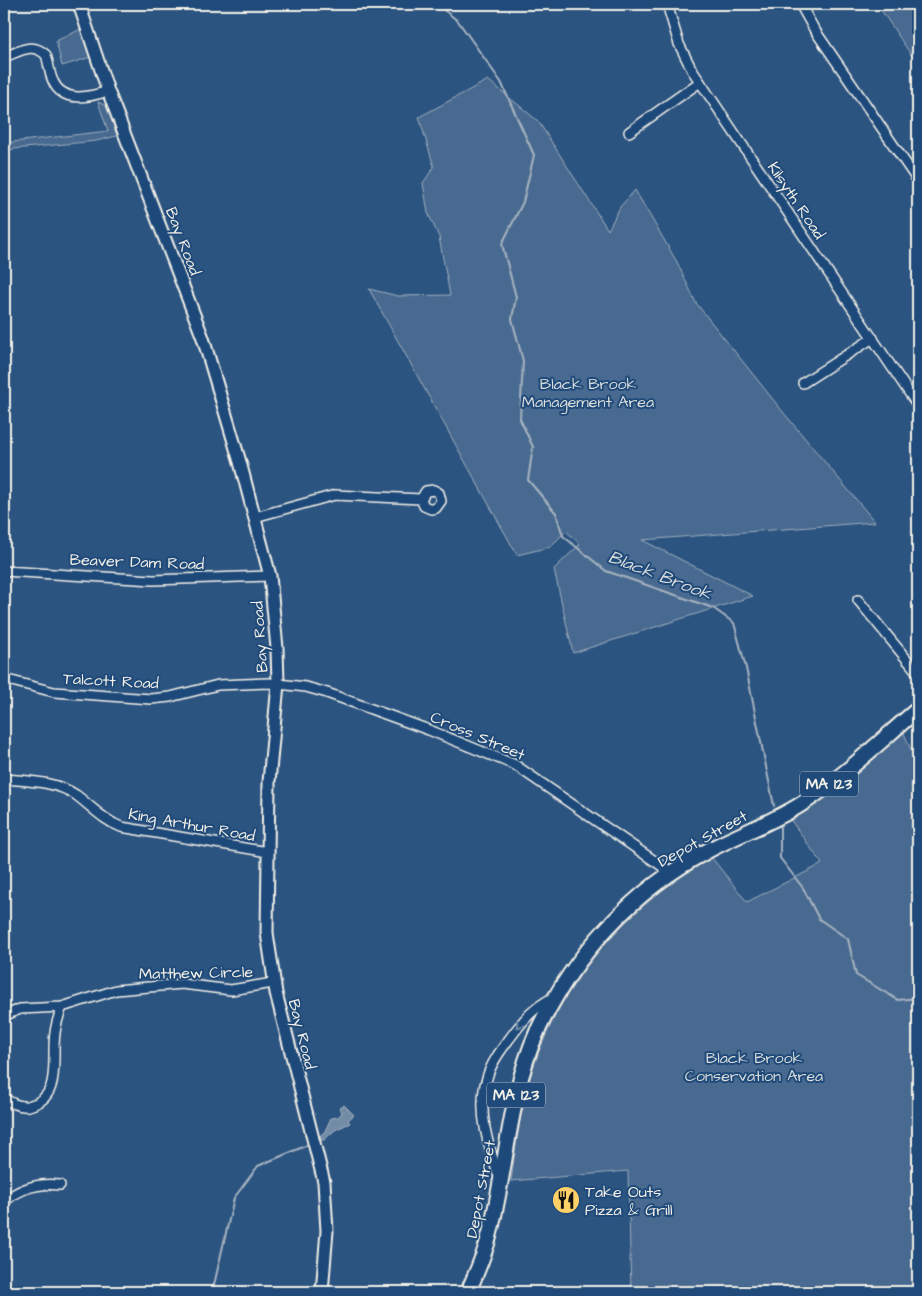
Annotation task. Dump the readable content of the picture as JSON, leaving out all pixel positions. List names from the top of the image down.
{
  "streets": {
    "highway": ["MA 123", "Depot Street"],
    "main road": ["Bay Road"],
    "street": [
      "Kilsyth Road",
      "Beaver Dam Road",
      "Talcott Road",
      "Cross Street",
      "King Arthur Road",
      "Matthew Circle"
    ]
  },
  "crossings": [
    ["Bay Road", "Beaver Dam Road"],
    ["Bay Road", "Talcott Road"],
    ["Bay Road", "Cross Street"],
    ["Bay Road", "King Arthur Road"],
    ["Bay Road", "Matthew Circle"],
    ["Talcott Road", "Cross Street"],
    ["Cross Street", "Depot Street"]
  ],
  "water": ["Black Brook"],
  "parks": ["Black Brook Management Area", "Black Brook Conservation Area"],
  "places": {
    "restaurant": ["Take Outs Pizza & Grill"]
  }
}
